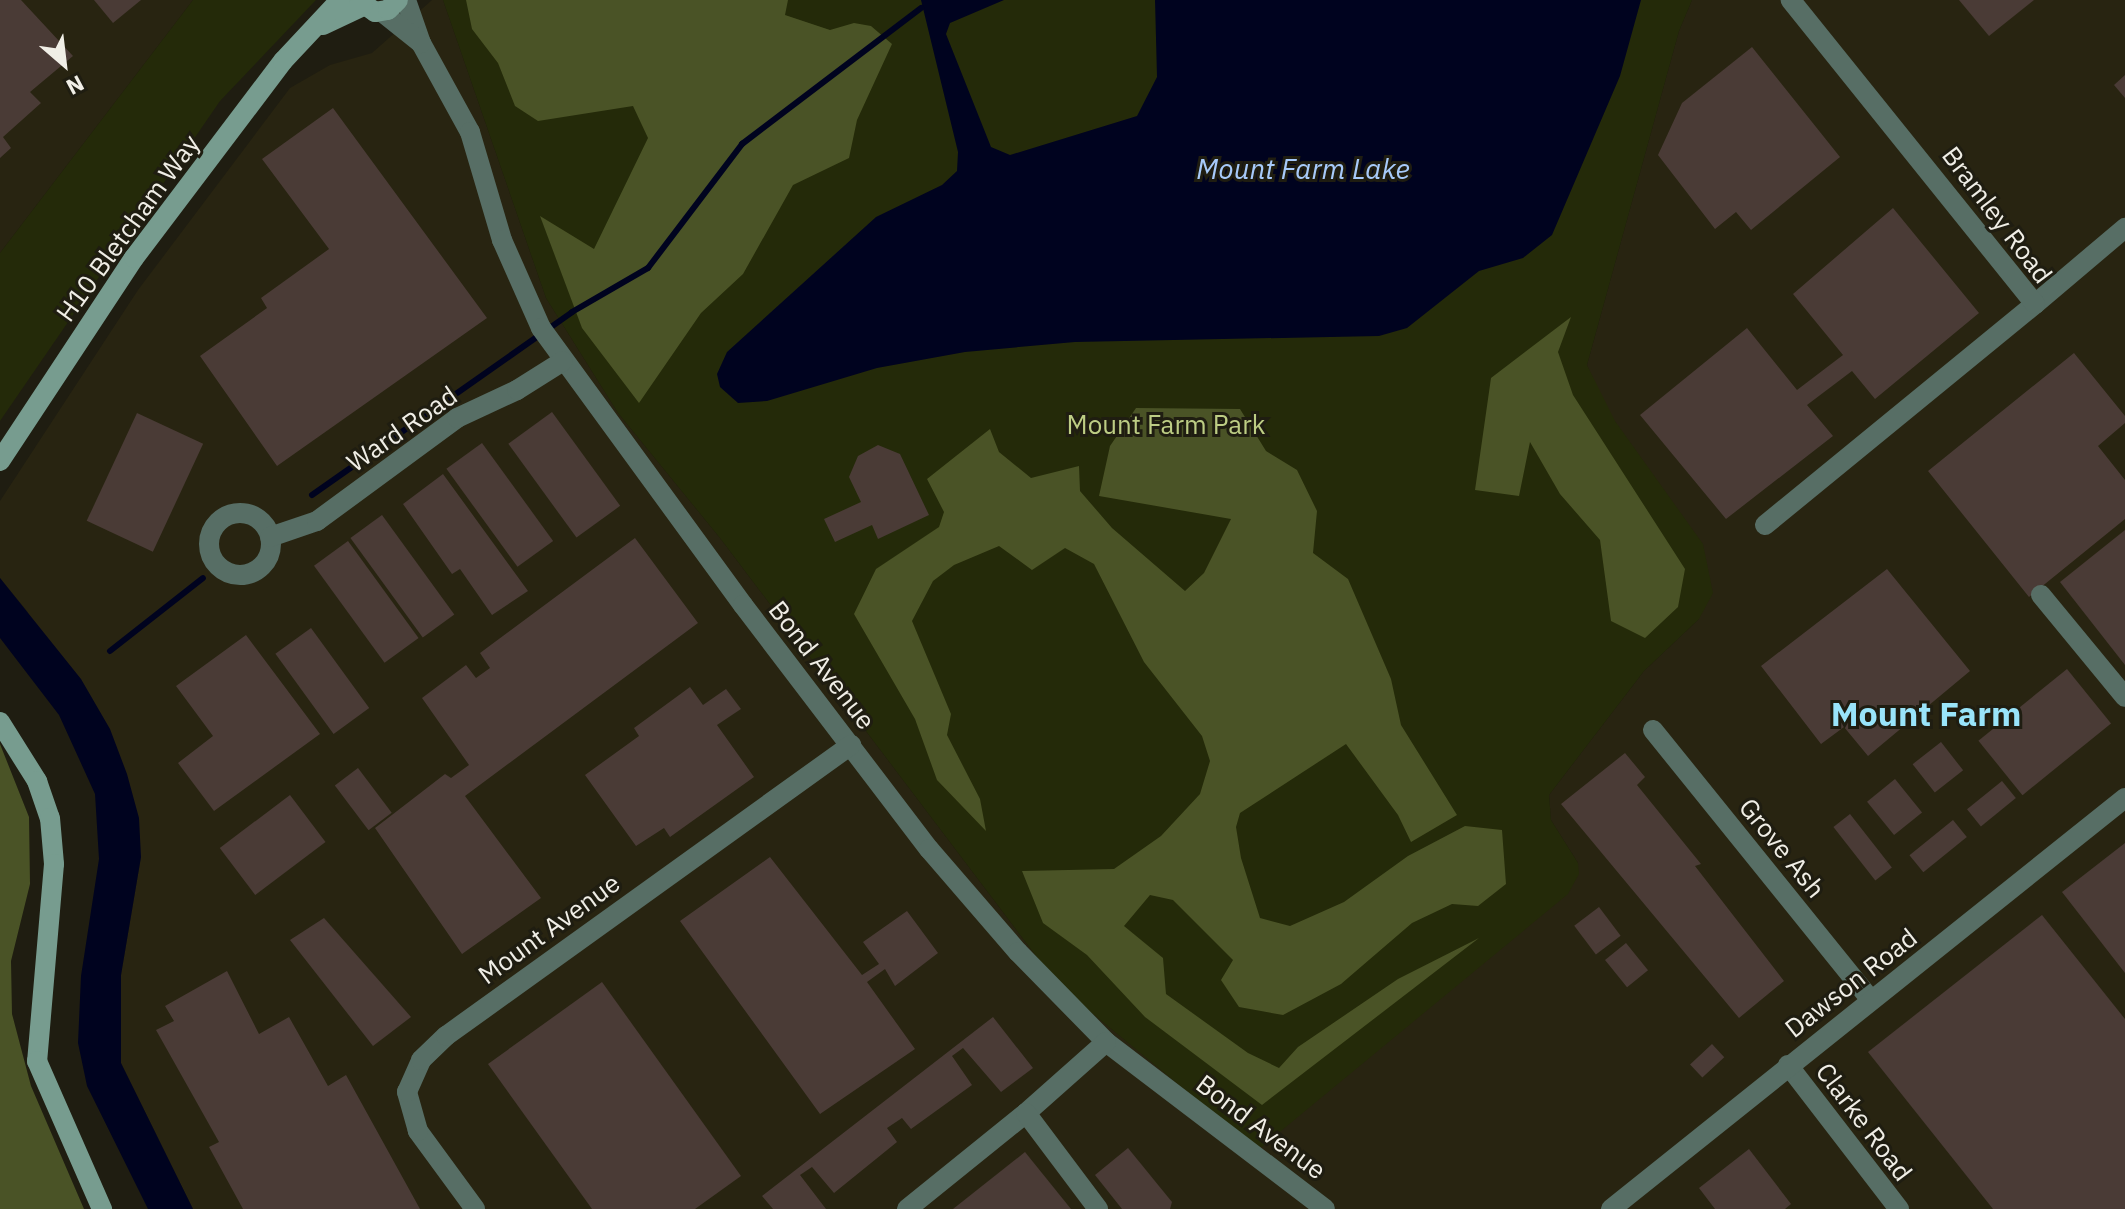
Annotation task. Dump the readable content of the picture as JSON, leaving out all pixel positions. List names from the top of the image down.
{
  "streets": {
    "street": [
      "Bramley Road",
      "H10 Bletcham Way",
      "Ward Road",
      "Bond Avenue",
      "Grove Ash",
      "Mount Avenue",
      "Dawson Road",
      "Clarke Road"
    ]
  },
  "crossings": [
    ["H10 Bletcham Way", "Bond Avenue"],
    ["Ward Road", "Bond Avenue"],
    ["Bond Avenue", "Mount Avenue"],
    ["Grove Ash", "Dawson Road"],
    ["Dawson Road", "Clarke Road"]
  ],
  "districts": ["Mount Farm"],
  "water": ["Mount Farm Lake"],
  "parks": ["Mount Farm Park"],
  "north": "bottom right"
}
